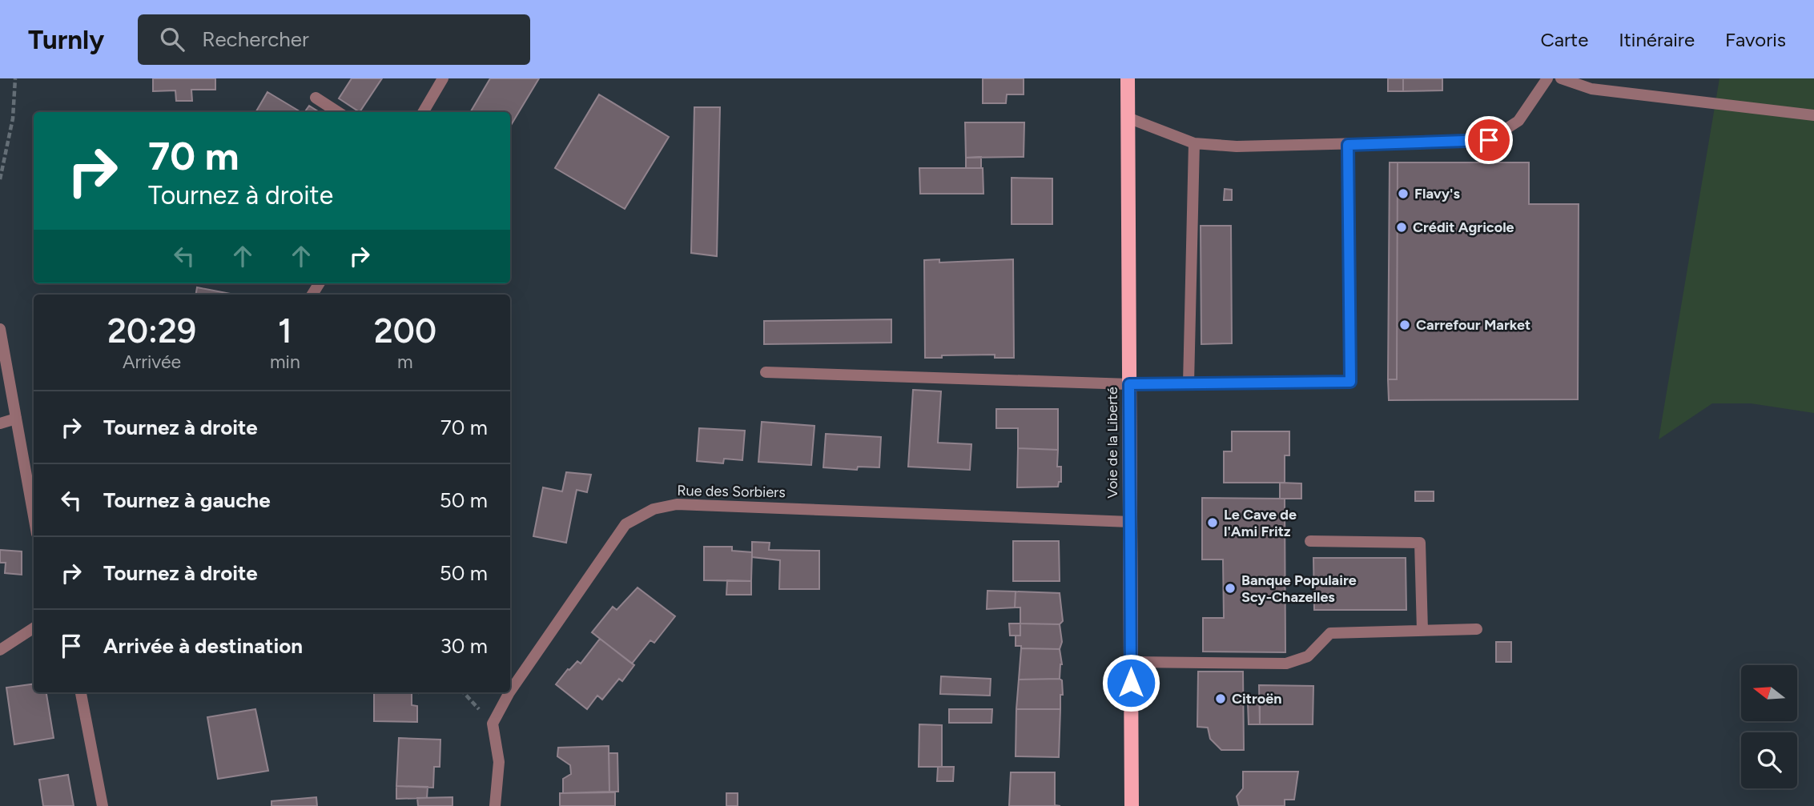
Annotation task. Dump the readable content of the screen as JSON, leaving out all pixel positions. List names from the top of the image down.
{
  "streets": {
    "main road": ["Voie de la Liberté"],
    "street": ["Rue des Sorbiers"]
  },
  "crossings": [
    ["Voie de la Liberté", "Rue des Sorbiers"]
  ],
  "places": [
    "Flavy's",
    "Crédit Agricole",
    "Carrefour Market",
    "Le Cave de l'Ami Fritz",
    "Banque Populaire Scy-Chazelles",
    "Citroën"
  ],
  "north": "left",
  "page": {
    "header": "Turnly",
    "search": "Rechercher",
    "nav": ["Carte", "Itinéraire", "Favoris"],
    "turn": ["70 m", "Tournez à droite"],
    "eta": [
      "20:29",
      "Arrivée",
      "1",
      "min",
      "200",
      "m"
    ],
    "list": [
      {
        "name": "Tournez à droite",
        "value": "70 m"
      },
      {
        "name": "Tournez à gauche",
        "value": "50 m"
      },
      {
        "name": "Tournez à droite",
        "value": "50 m"
      },
      {
        "name": "Arrivée à destination",
        "value": "30 m"
      }
    ]
  }
}
